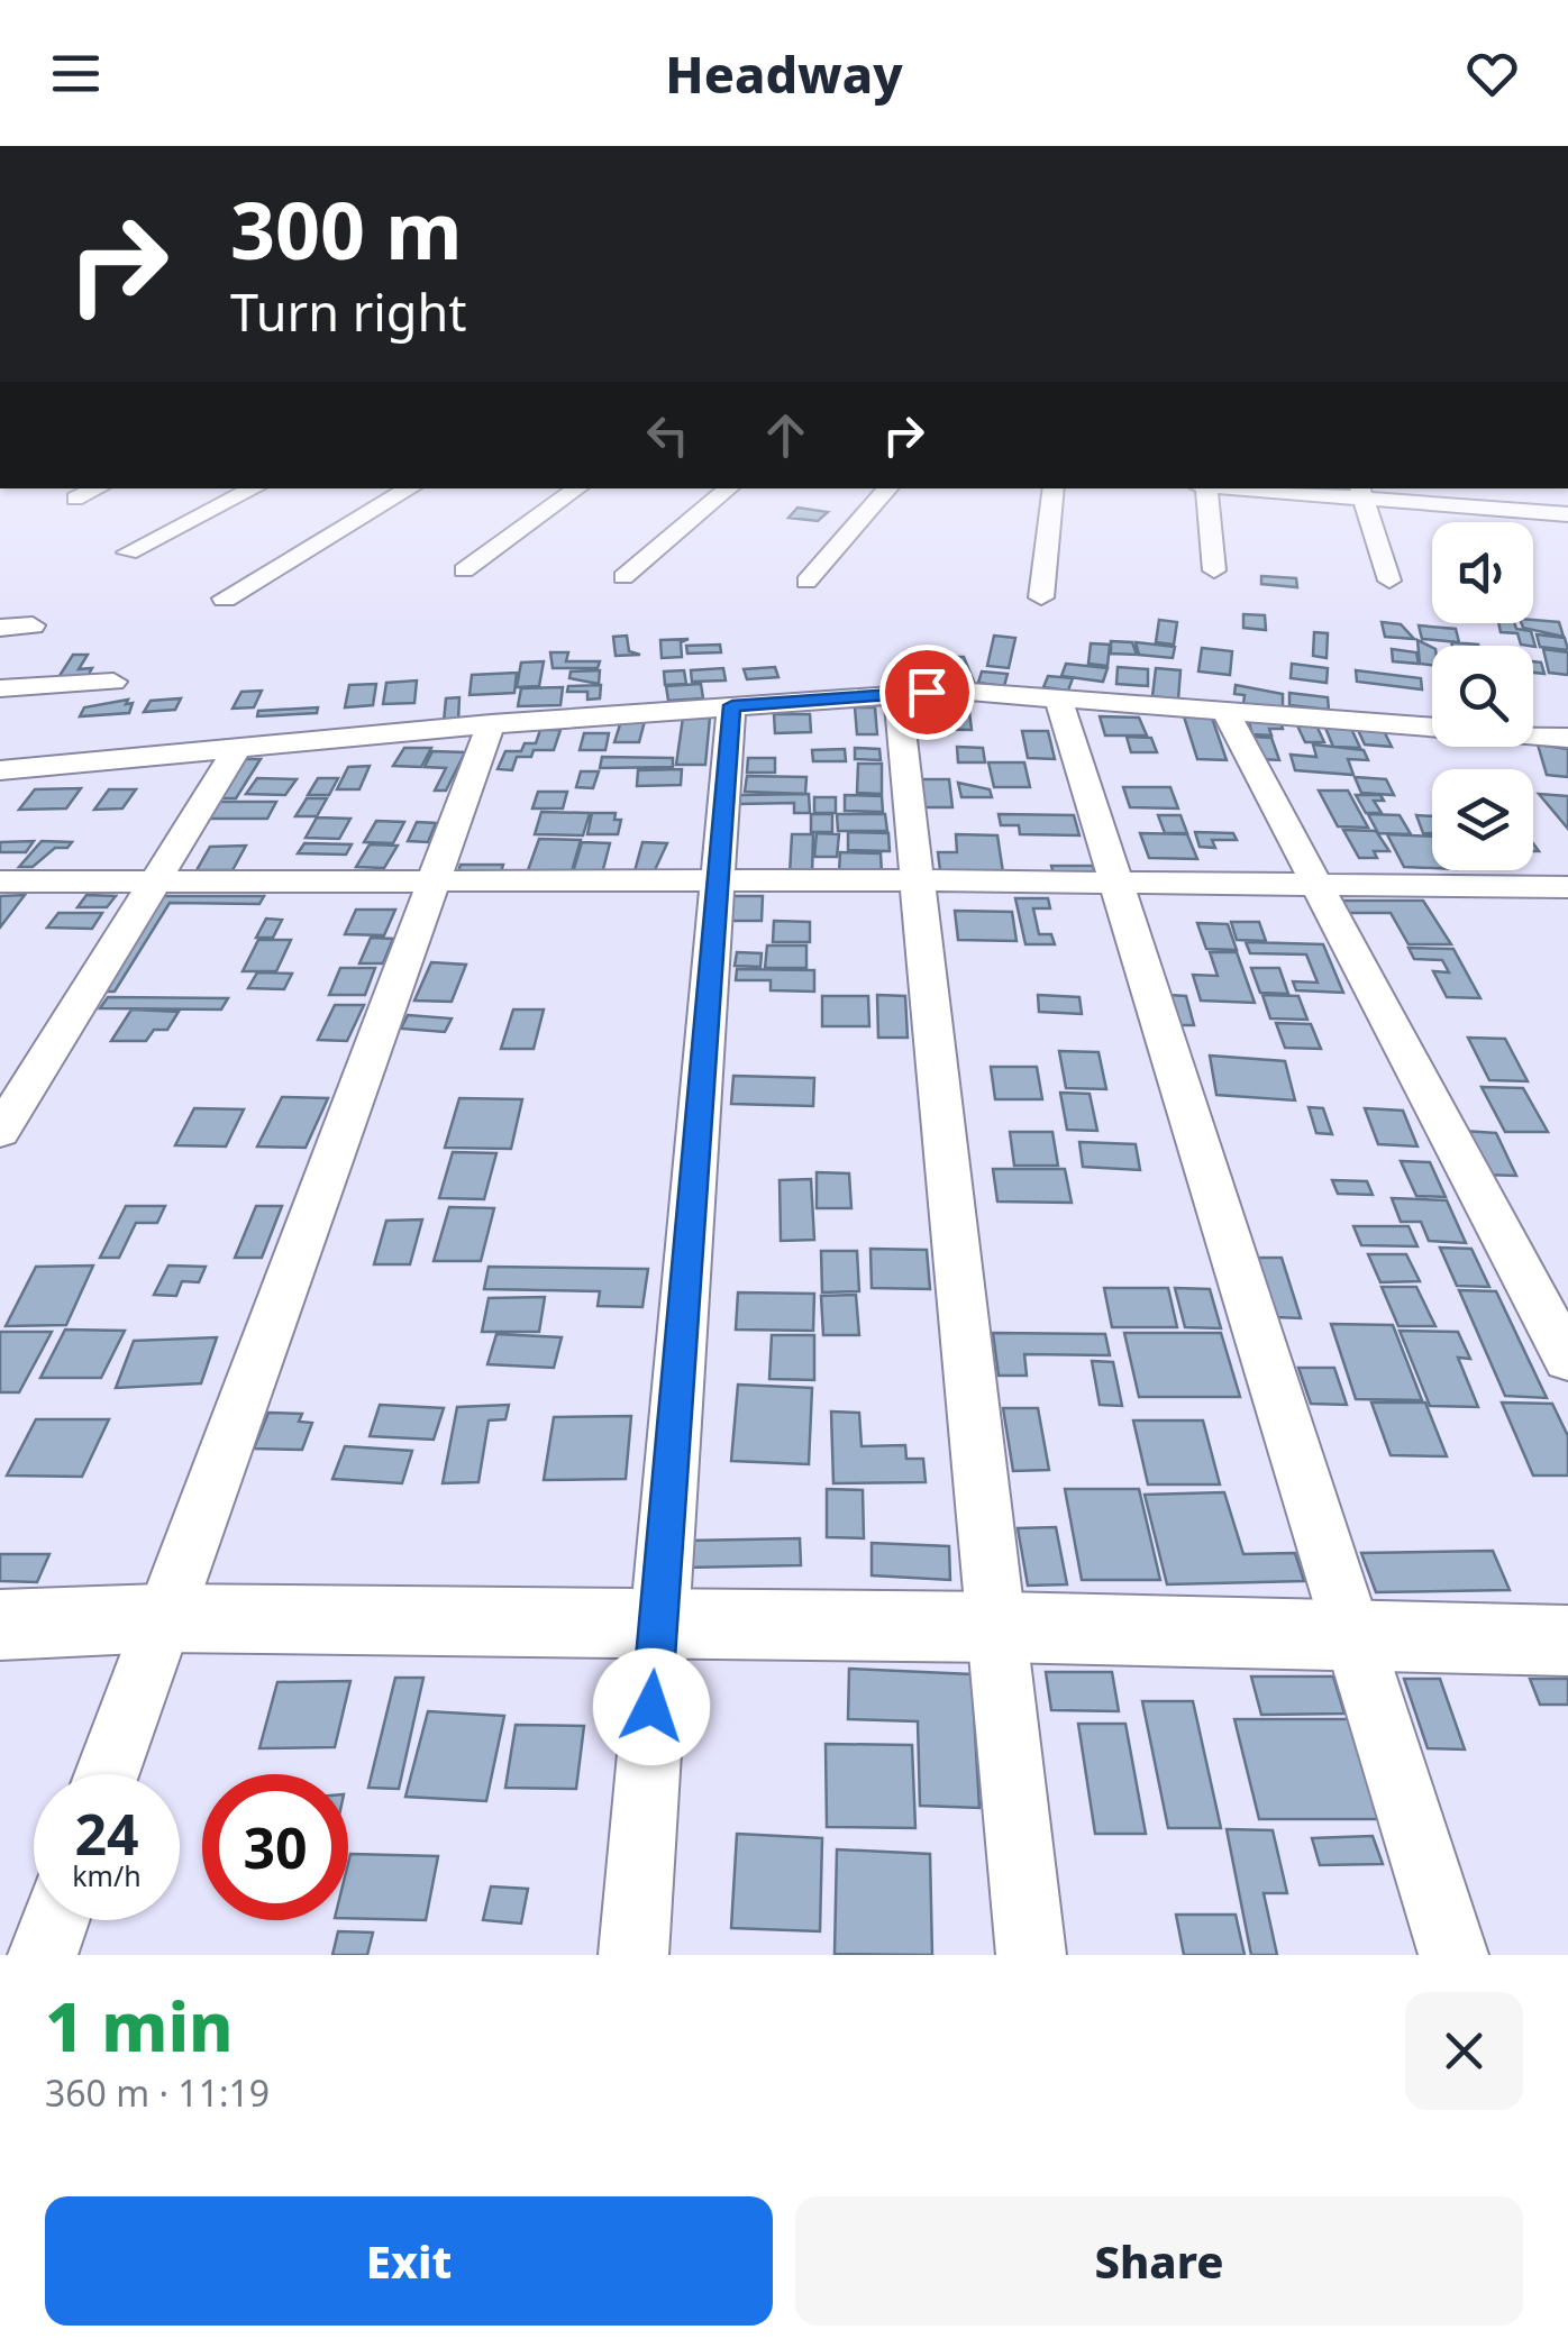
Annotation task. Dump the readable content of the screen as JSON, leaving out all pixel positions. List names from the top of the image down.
{
  "page": {
    "header": "Headway",
    "turn": ["300 m", "Turn right"],
    "speed": "24 km/h",
    "limit": "30",
    "heading": ["1 min", "360 m · 11:19"],
    "buttons": ["Exit", "Share"]
  }
}
